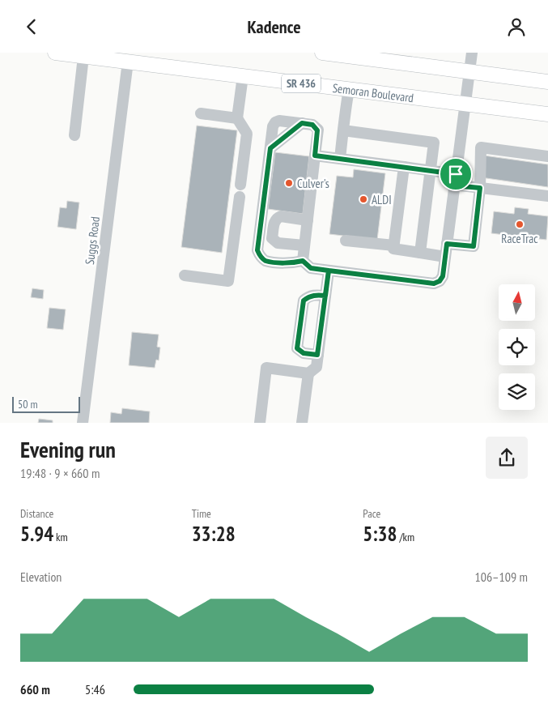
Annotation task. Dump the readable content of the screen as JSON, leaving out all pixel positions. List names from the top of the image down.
{
  "streets": {
    "main road": ["SR 436", "Semoran Boulevard"],
    "street": ["Suggs Road"]
  },
  "crossings": [
    ["Semoran Boulevard", "Suggs Road"]
  ],
  "places": ["Culver's", "ALDI", "RaceTrac"],
  "scale_bar": "50 m",
  "north": "top",
  "page": {
    "header": "Kadence",
    "scale": "50 m",
    "heading": ["Evening run", "19:48 · 9 × 660 m"],
    "stats": [
      ["Distance", "5.94 km"],
      ["Time", "33:28"],
      ["Pace", "5:38 /km"]
    ],
    "chart": ["Elevation", "106–109 m"],
    "list": [
      {
        "name": "660 m",
        "note": "5:46"
      }
    ]
  }
}
